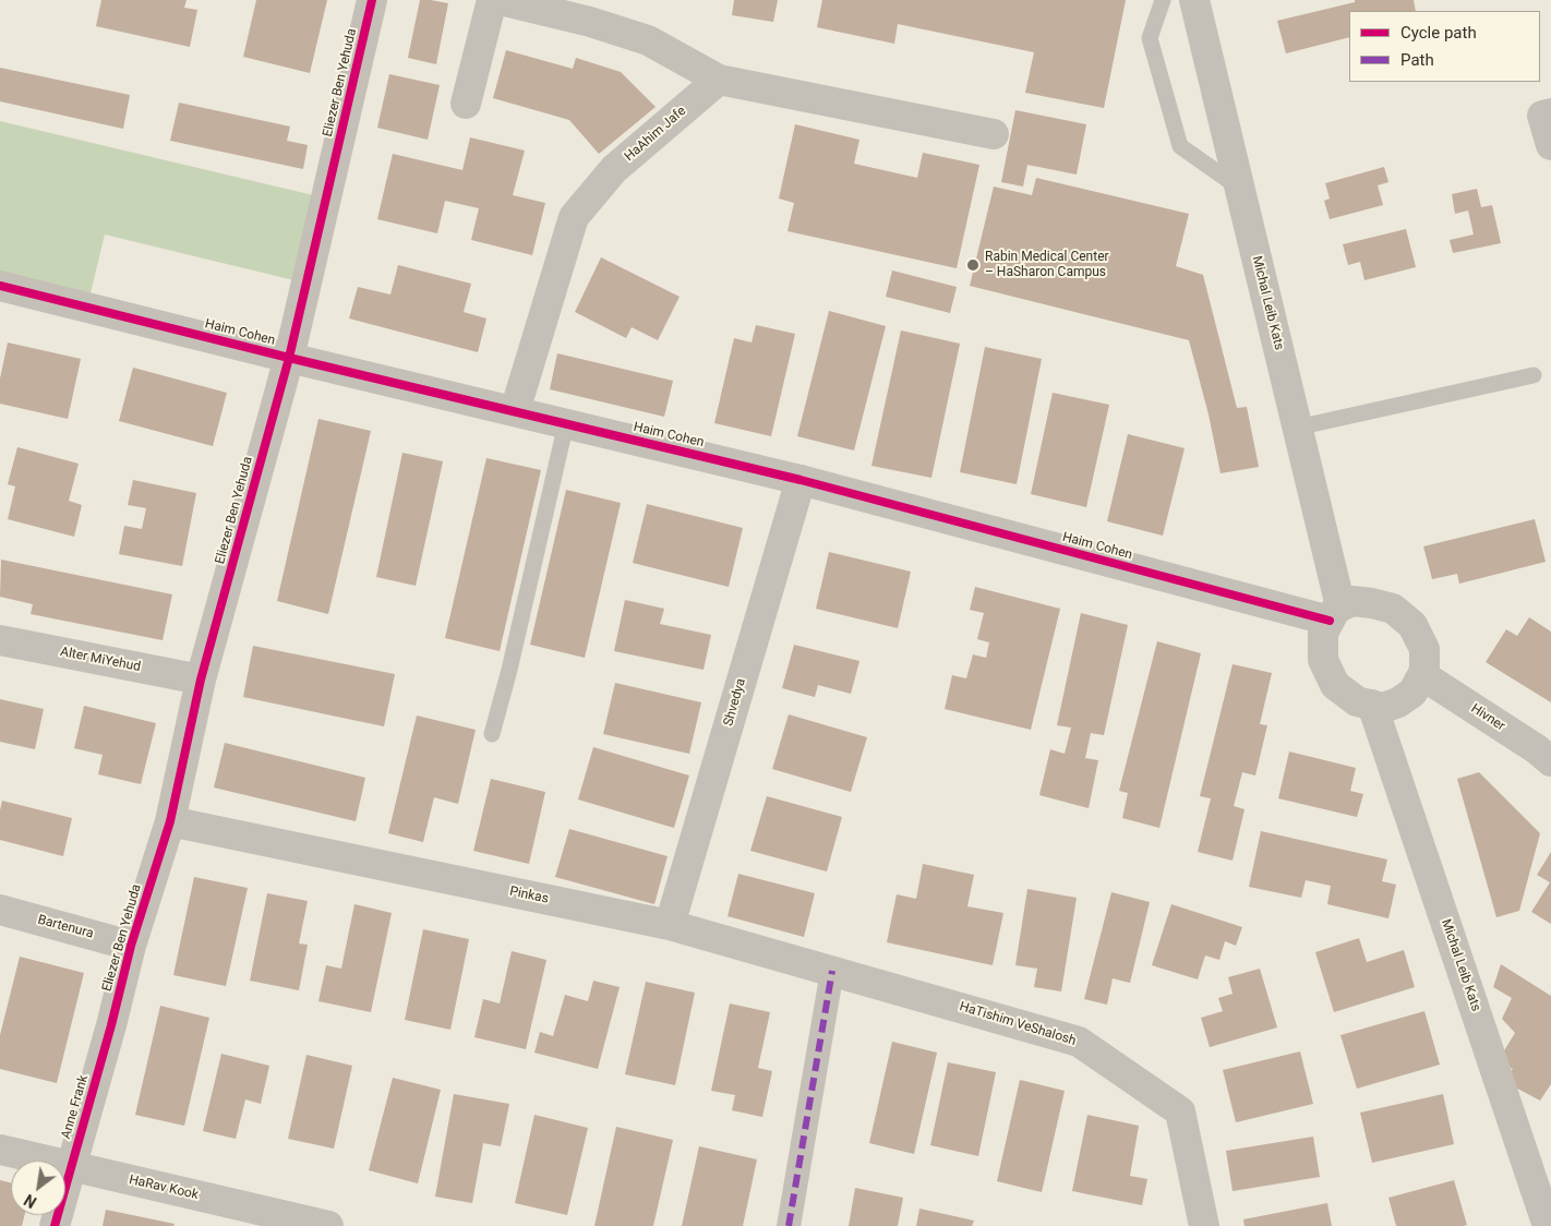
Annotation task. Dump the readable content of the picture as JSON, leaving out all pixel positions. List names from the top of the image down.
{
  "streets": {
    "street": [
      "Eliezer Ben Yehuda",
      "HaAhim Jafe",
      "Michal Leib Kats",
      "Haim Cohen",
      "Alter MiYehud",
      "Shvedya",
      "Hivner",
      "Pinkas",
      "Bartenura",
      "HaTishim VeShalosh",
      "Anne Frank",
      "HaRav Kook"
    ]
  },
  "crossings": [
    ["Eliezer Ben Yehuda", "Haim Cohen"],
    ["Eliezer Ben Yehuda", "Alter MiYehud"],
    ["Eliezer Ben Yehuda", "Pinkas"],
    ["Eliezer Ben Yehuda", "Bartenura"],
    ["Eliezer Ben Yehuda", "Anne Frank"],
    ["HaAhim Jafe", "Haim Cohen"],
    ["Michal Leib Kats", "Haim Cohen"],
    ["Michal Leib Kats", "Hivner"],
    ["Haim Cohen", "Shvedya"],
    ["Haim Cohen", "Hivner"],
    ["Shvedya", "Pinkas"],
    ["Pinkas", "HaTishim VeShalosh"],
    ["Anne Frank", "HaRav Kook"]
  ],
  "places": ["Rabin Medical Center – HaSharon Campus"],
  "legend": ["Cycle path", "Path"],
  "north": "bottom left"
}
